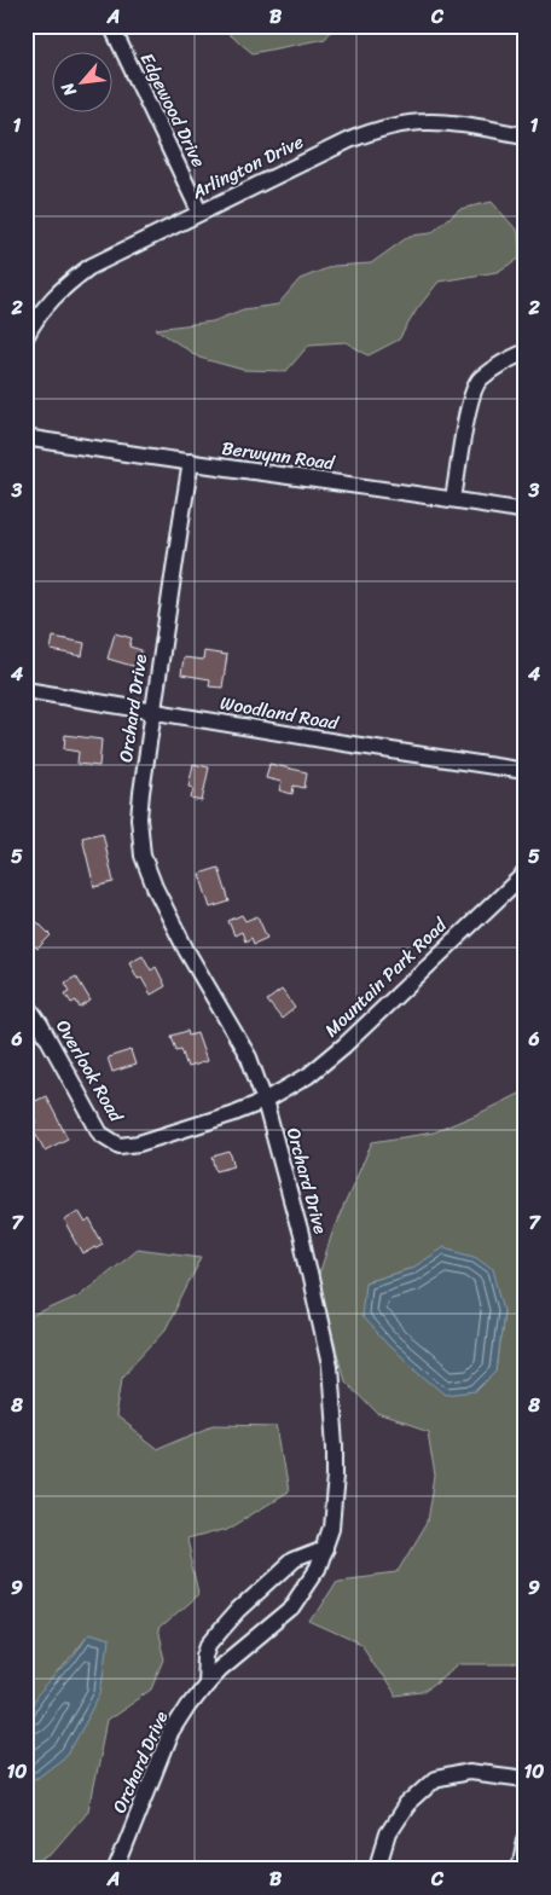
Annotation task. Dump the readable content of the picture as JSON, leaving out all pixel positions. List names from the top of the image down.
{
  "streets": {
    "street": [
      "Edgewood Drive",
      "Arlington Drive",
      "Berwynn Road",
      "Orchard Drive",
      "Woodland Road",
      "Mountain Park Road",
      "Overlook Road"
    ]
  },
  "crossings": [
    ["Edgewood Drive", "Arlington Drive"],
    ["Berwynn Road", "Orchard Drive"],
    ["Orchard Drive", "Woodland Road"],
    ["Orchard Drive", "Mountain Park Road"],
    ["Orchard Drive", "Overlook Road"],
    ["Mountain Park Road", "Overlook Road"]
  ],
  "north": "bottom left",
  "grid": {
    "columns": ["A", "B", "C"],
    "rows": [
      "1",
      "2",
      "3",
      "4",
      "5",
      "6",
      "7",
      "8",
      "9",
      "10"
    ]
  }
}
